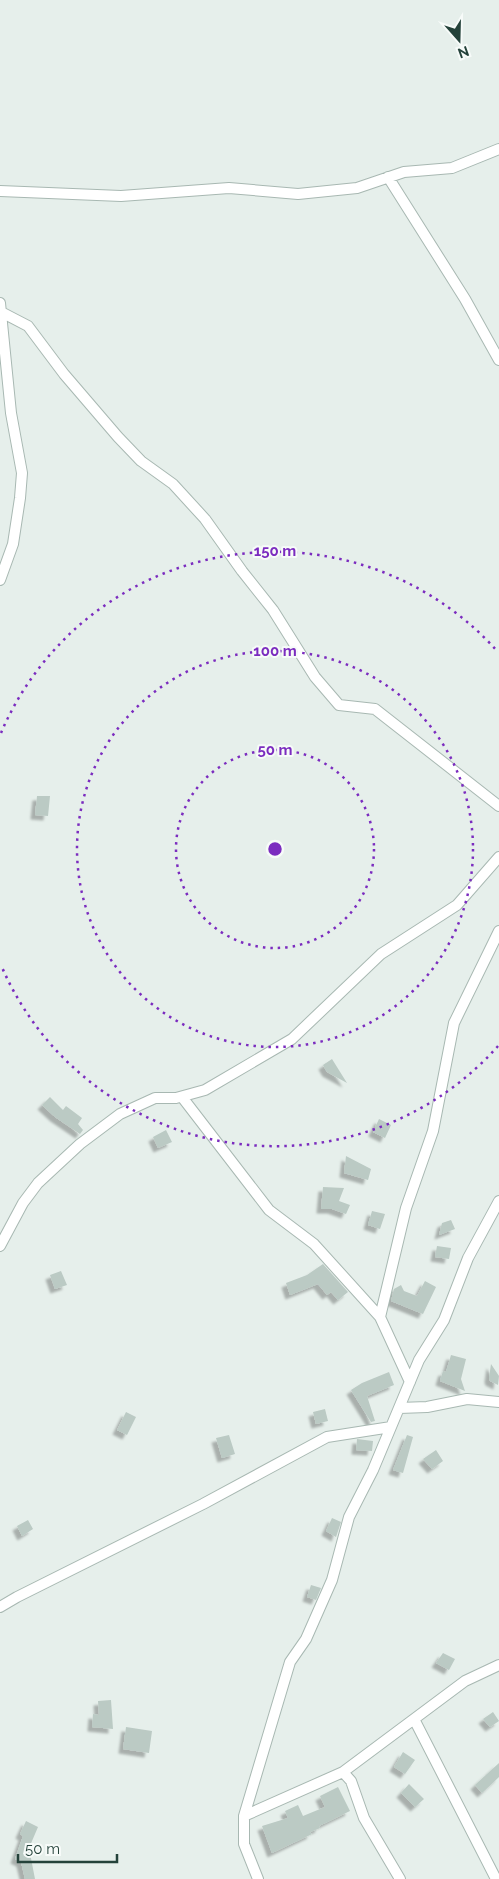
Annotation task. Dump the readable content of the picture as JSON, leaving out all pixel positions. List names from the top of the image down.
{
  "scale_bar": "50 m",
  "north": "bottom",
  "rings": ["150 m", "100 m", "50 m"]
}
